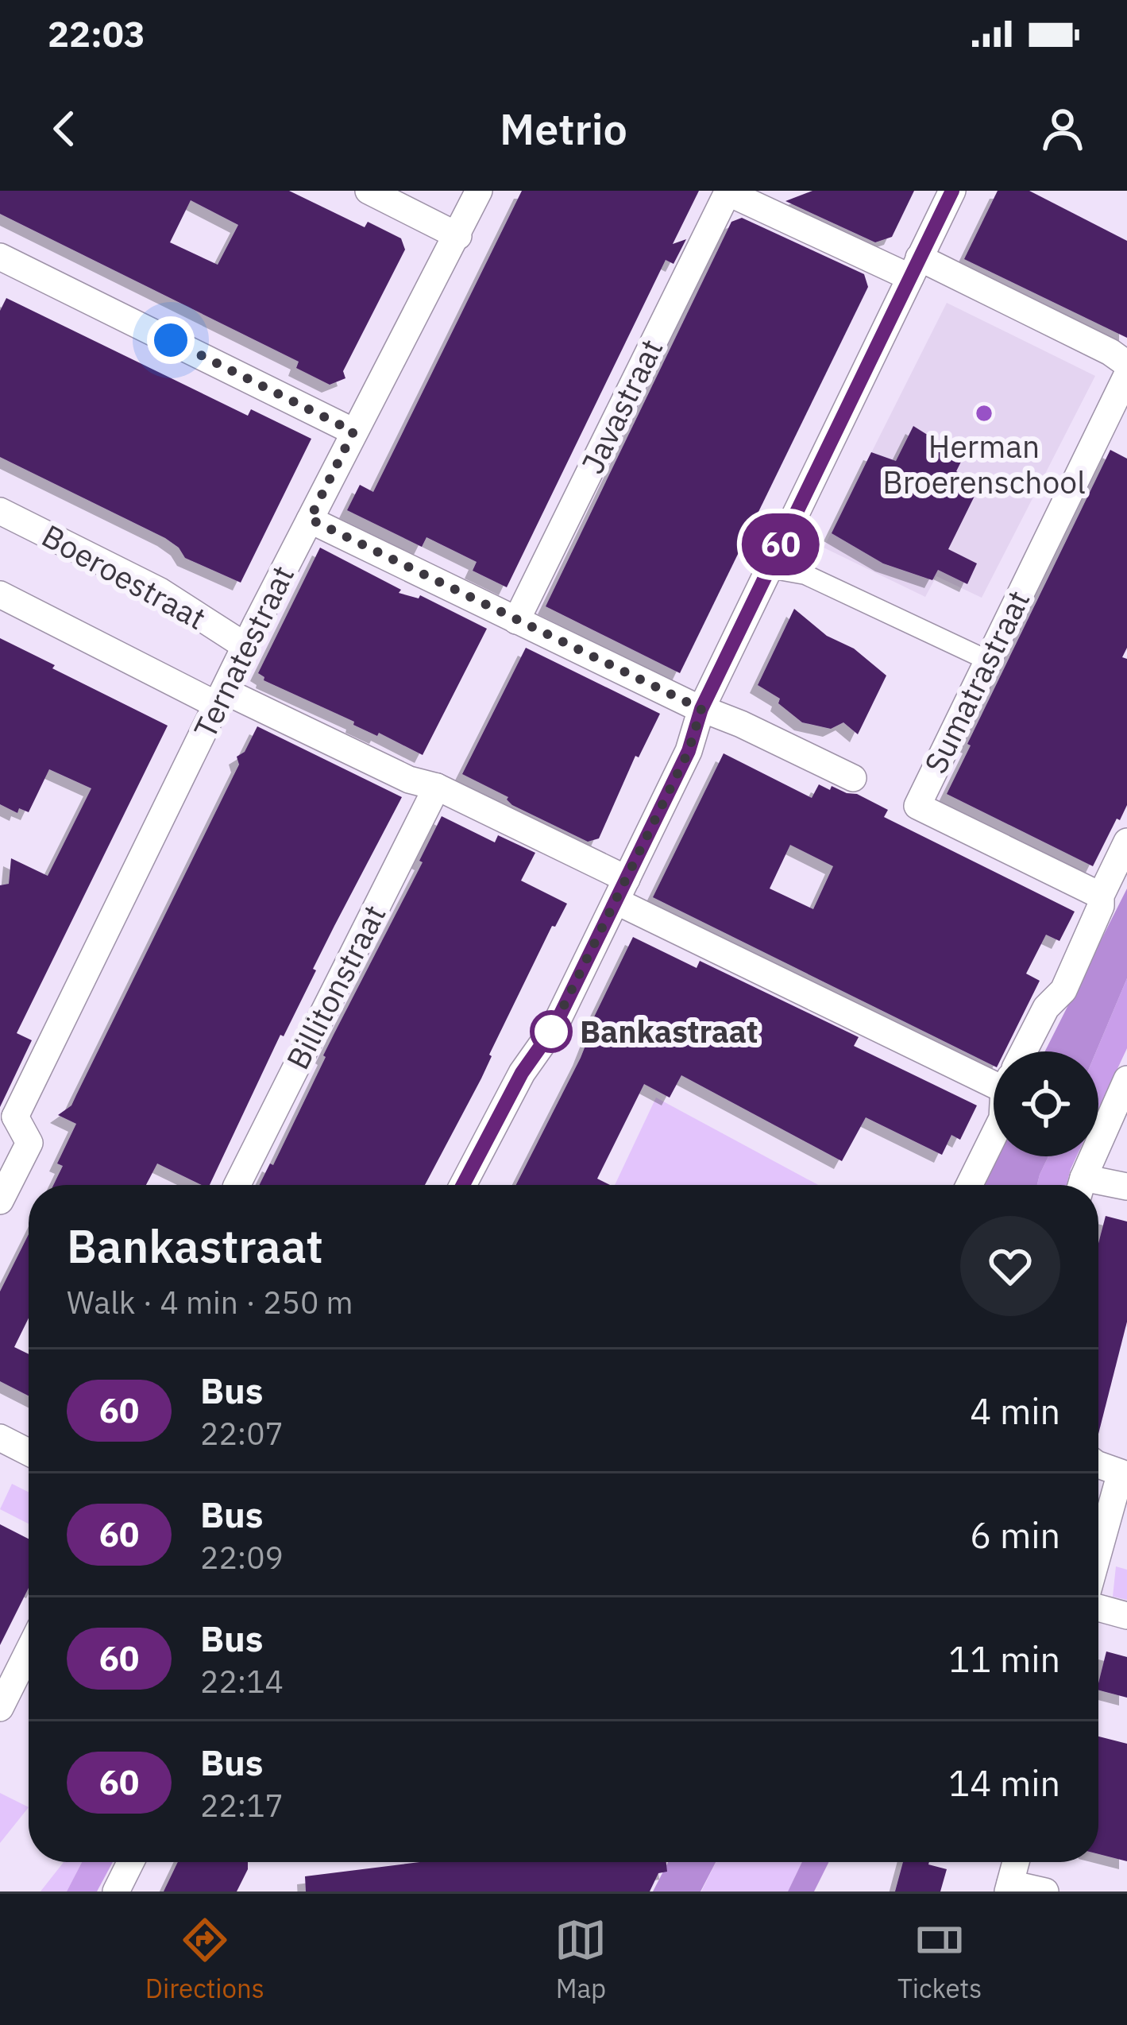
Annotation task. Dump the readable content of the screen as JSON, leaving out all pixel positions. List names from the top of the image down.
{
  "streets": {
    "street": [
      "Javastraat",
      "Boeroestraat",
      "Ternatestraat",
      "Sumatrastraat",
      "Billitonstraat"
    ]
  },
  "crossings": [
    ["Boeroestraat", "Ternatestraat"]
  ],
  "places": ["Herman Broerenschool", "Bankastraat"],
  "lines": ["bus line 60"],
  "page": {
    "status": "22:03",
    "header": "Metrio",
    "on_map": "60",
    "heading": ["Bankastraat", "Walk · 4 min · 250 m"],
    "list": [
      {
        "mark": "60",
        "name": "Bus",
        "note": "22:07",
        "value": "4 min"
      },
      {
        "mark": "60",
        "name": "Bus",
        "note": "22:09",
        "value": "6 min"
      },
      {
        "mark": "60",
        "name": "Bus",
        "note": "22:14",
        "value": "11 min"
      },
      {
        "mark": "60",
        "name": "Bus",
        "note": "22:17",
        "value": "14 min"
      }
    ],
    "tabs": ["Directions", "Map", "Tickets"]
  }
}
